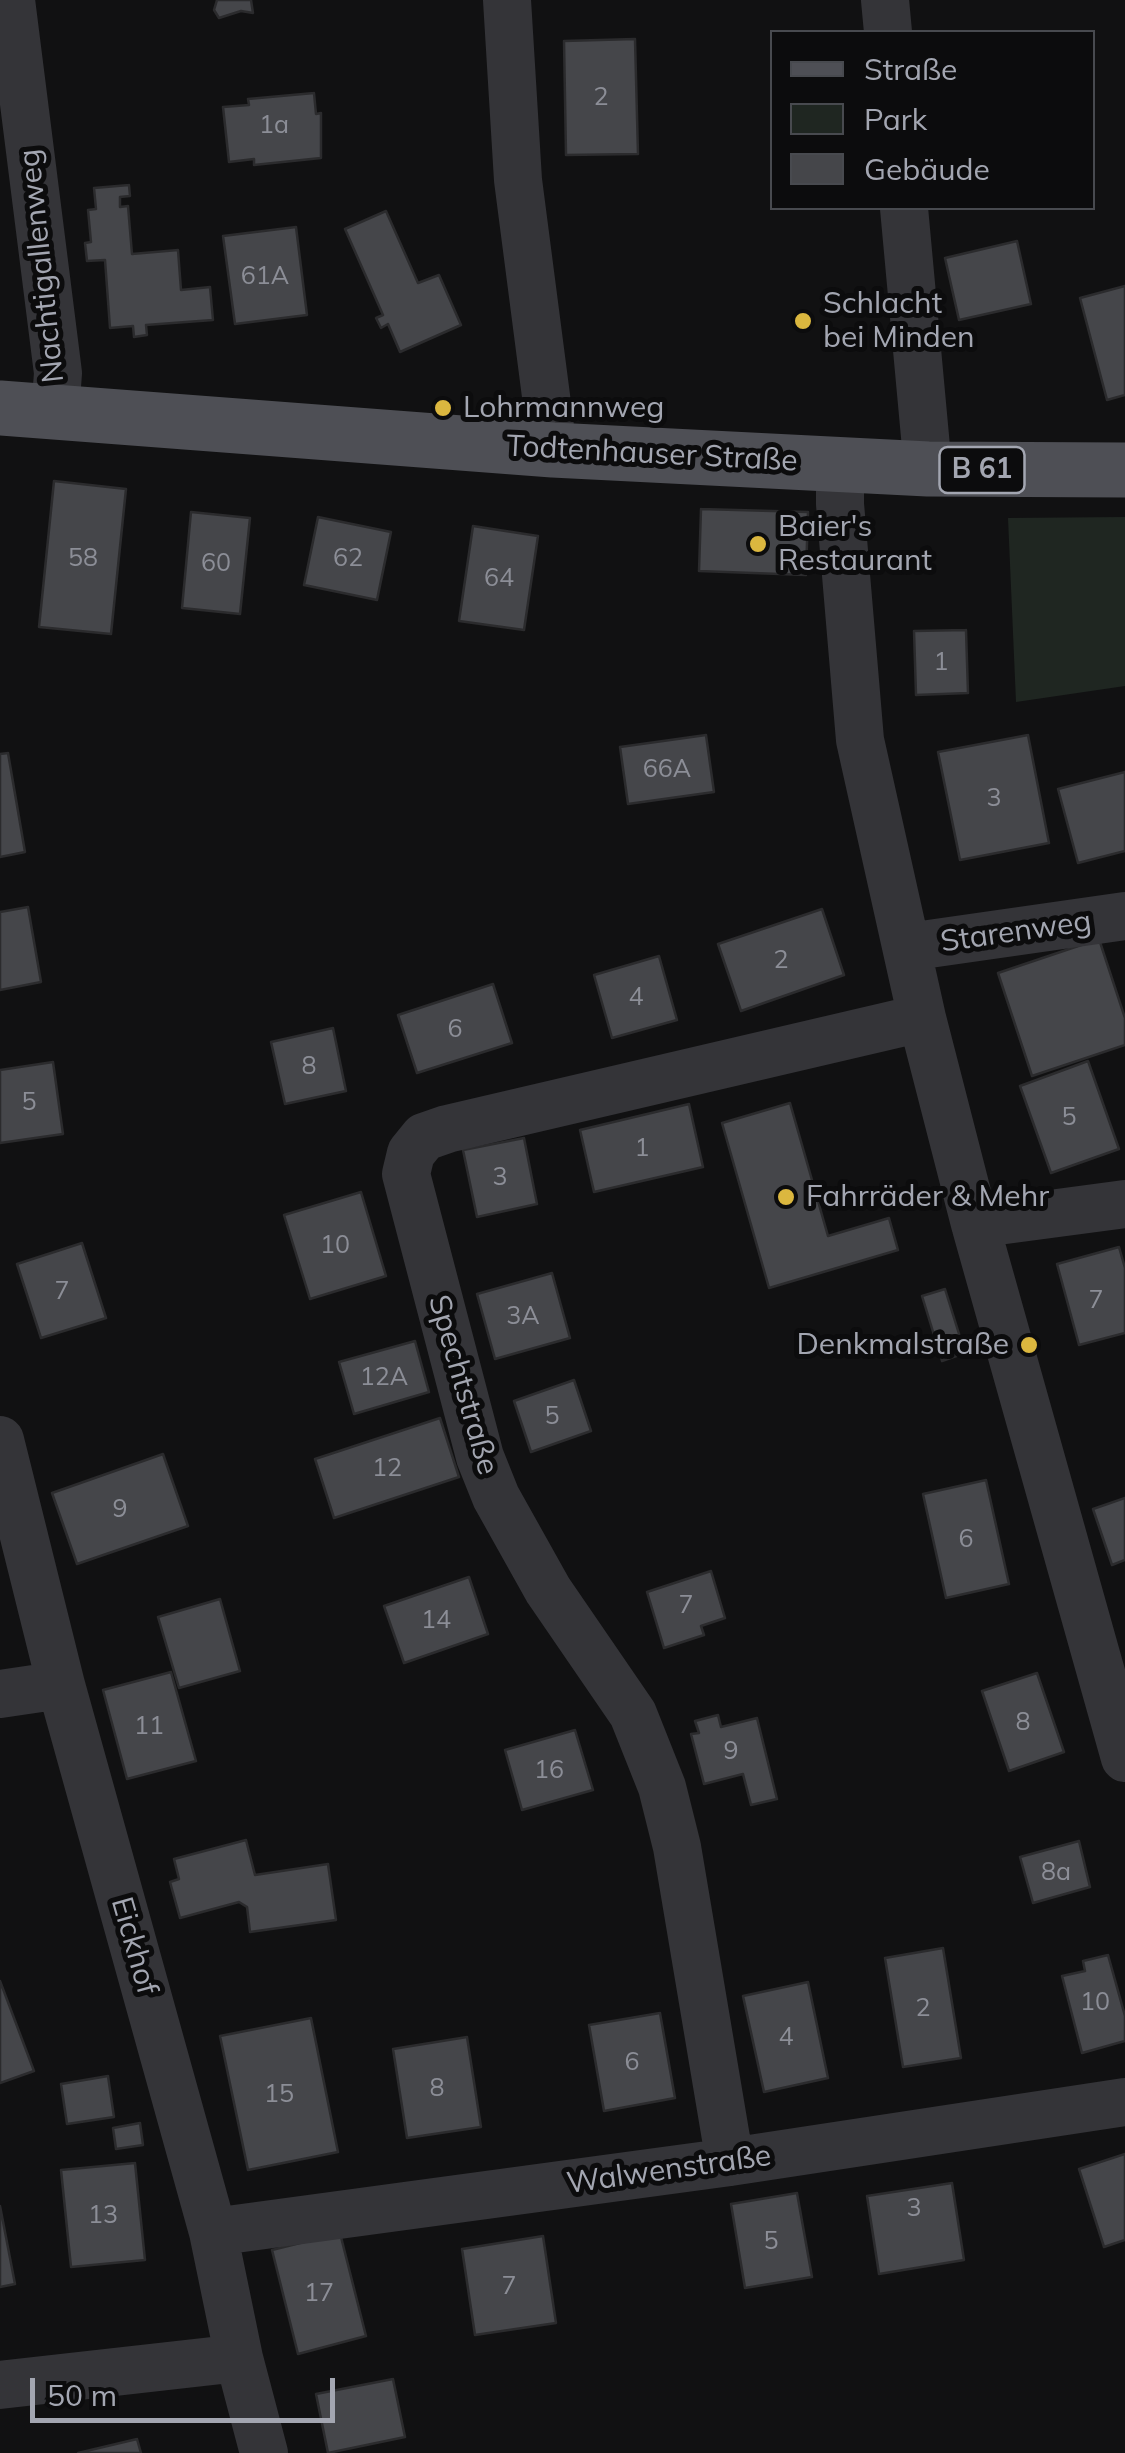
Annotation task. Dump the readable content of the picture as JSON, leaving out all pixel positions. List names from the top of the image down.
{
  "streets": {
    "main road": ["Todtenhauser Straße", "B 61"],
    "street": [
      "Nachtigallenweg",
      "Starenweg",
      "Spechtstraße",
      "Eickhof",
      "Walwenstraße"
    ]
  },
  "crossings": [
    ["Nachtigallenweg", "Todtenhauser Straße"],
    ["Spechtstraße", "Walwenstraße"],
    ["Eickhof", "Walwenstraße"]
  ],
  "places": [
    "Schlacht bei Minden",
    "Lohrmannweg",
    "Baier's Restaurant",
    "Fahrräder & Mehr",
    "Denkmalstraße"
  ],
  "house_numbers": [
    "2",
    "1a",
    "61A",
    "58",
    "62",
    "60",
    "64",
    "1",
    "66A",
    "3",
    "2",
    "4",
    "6",
    "8",
    "5",
    "5",
    "1",
    "3",
    "10",
    "7",
    "7",
    "3A",
    "12A",
    "5",
    "12",
    "9",
    "6",
    "7",
    "14",
    "8",
    "11",
    "9",
    "16",
    "8a",
    "10",
    "2",
    "4",
    "6",
    "8",
    "15",
    "3",
    "13",
    "5",
    "7",
    "17"
  ],
  "legend": ["Straße", "Park", "Gebäude"],
  "scale_bar": "50 m"
}
